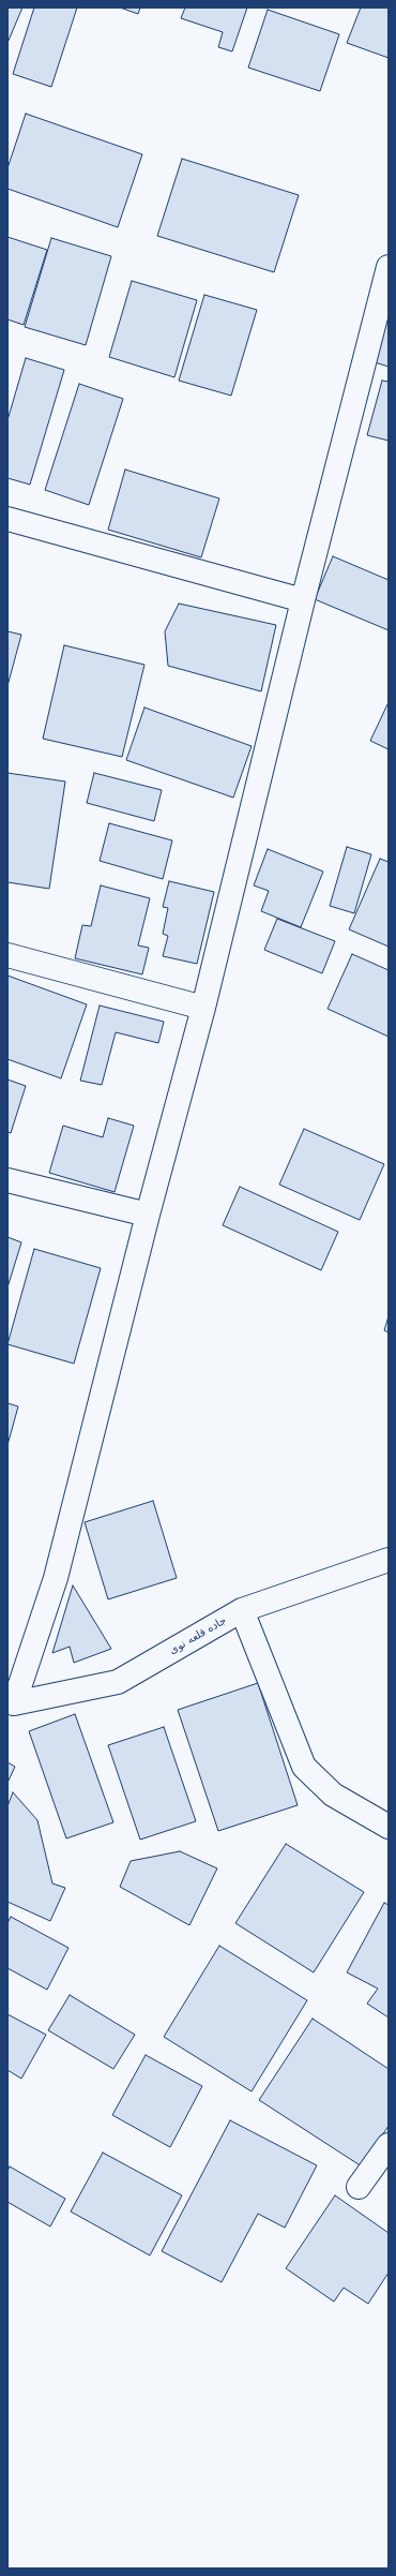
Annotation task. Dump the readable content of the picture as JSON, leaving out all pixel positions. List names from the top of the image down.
{
  "streets": {
    "street": ["جاده قلعه نوی"]
  }
}
